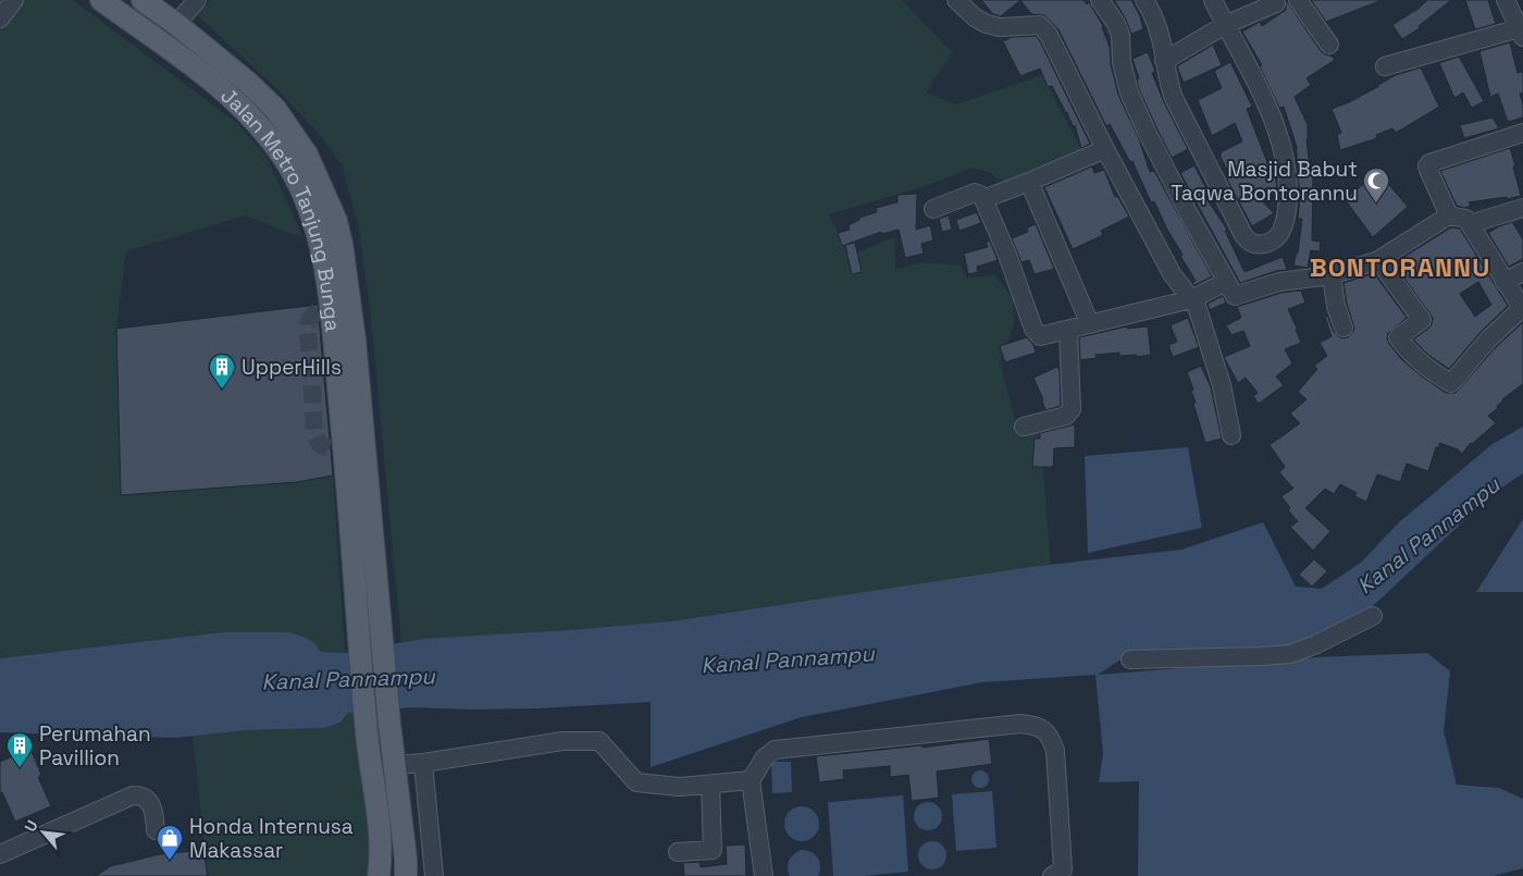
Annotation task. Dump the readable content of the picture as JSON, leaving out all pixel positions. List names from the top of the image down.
{
  "streets": {
    "main road": ["Jalan Metro Tanjung Bunga"]
  },
  "districts": ["BONTORANNU"],
  "water": ["Kanal Pannampu"],
  "places": {
    "mosque": ["Masjid Babut Taqwa Bontorannu"],
    "building": ["UpperHills", "Perumahan Pavillion"],
    "shop": ["Honda Internusa Makassar"]
  },
  "north": "top left"
}
